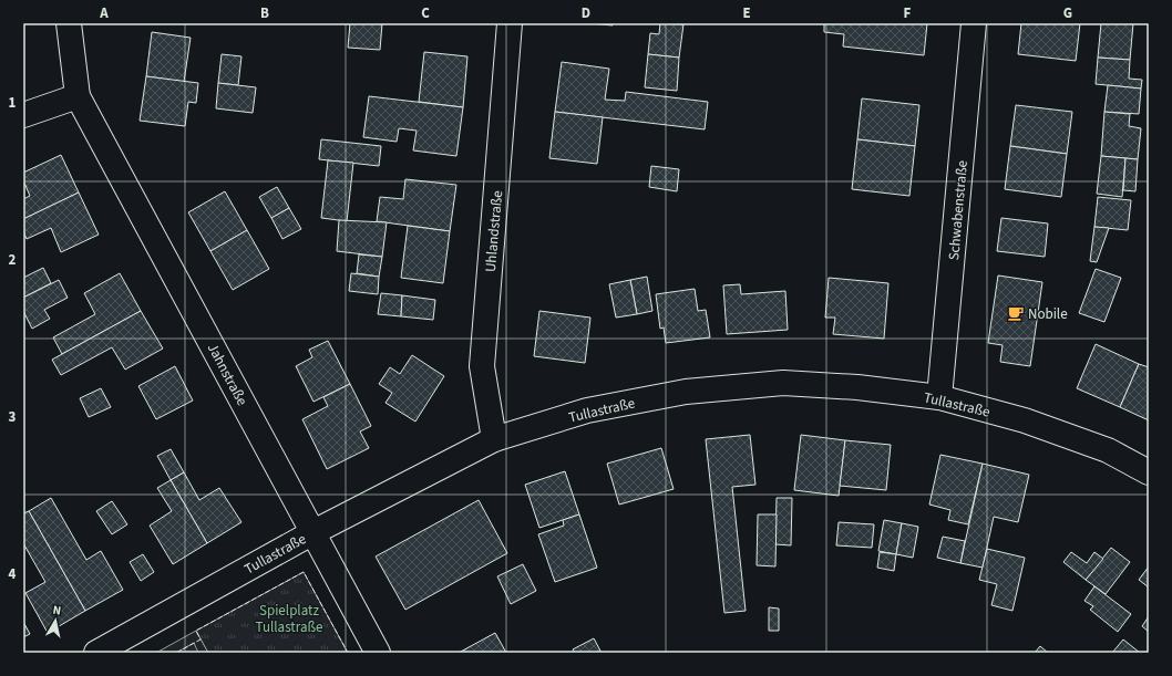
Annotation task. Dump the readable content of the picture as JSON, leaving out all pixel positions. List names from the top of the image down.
{
  "streets": {
    "street": [
      "Schwabenstraße",
      "Uhlandstraße",
      "Jahnstraße",
      "Tullastraße"
    ]
  },
  "crossings": [
    ["Schwabenstraße", "Tullastraße"],
    ["Uhlandstraße", "Tullastraße"],
    ["Jahnstraße", "Tullastraße"]
  ],
  "parks": ["Spielplatz Tullastraße"],
  "places": {
    "cafe": ["Nobile"]
  },
  "north": "top",
  "grid": {
    "columns": [
      "A",
      "B",
      "C",
      "D",
      "E",
      "F",
      "G"
    ],
    "rows": [
      "1",
      "2",
      "3",
      "4"
    ]
  }
}
